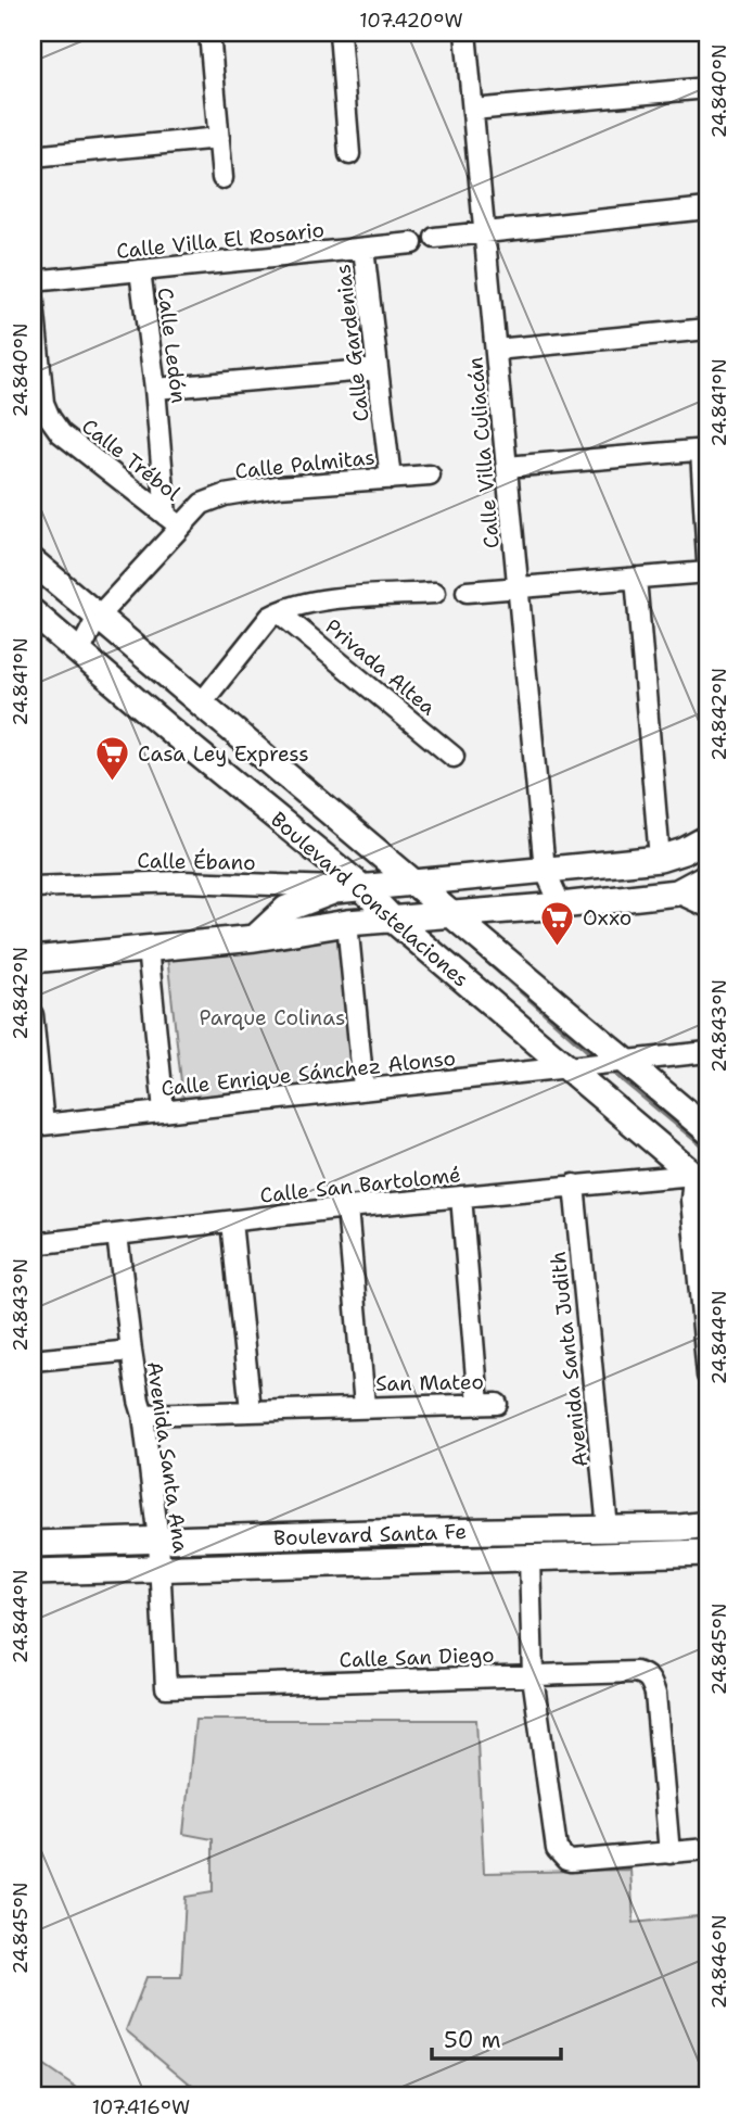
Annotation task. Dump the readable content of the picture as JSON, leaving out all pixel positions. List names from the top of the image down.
{
  "streets": {
    "street": [
      "Calle Villa El Rosario",
      "Calle Gardenias",
      "Calle Ledón",
      "Calle Villa Culiacán",
      "Calle Trébol",
      "Calle Palmitas",
      "Privada Altea",
      "Calle Ébano",
      "Boulevard Constelaciones",
      "Calle Enrique Sánchez Alonso",
      "Calle San Bartolomé",
      "Avenida Santa Judith",
      "San Mateo",
      "Avenida Santa Ana",
      "Boulevard Santa Fe",
      "Calle San Diego"
    ]
  },
  "crossings": [
    ["Calle Villa El Rosario", "Calle Gardenias"],
    ["Calle Villa El Rosario", "Calle Ledón"],
    ["Calle Gardenias", "Calle Palmitas"],
    ["Calle Ledón", "Calle Trébol"],
    ["Calle Ledón", "Calle Palmitas"],
    ["Calle Trébol", "Calle Palmitas"],
    ["Calle Palmitas", "Boulevard Constelaciones"],
    ["Calle Ébano", "Boulevard Constelaciones"],
    ["Boulevard Constelaciones", "Calle Enrique Sánchez Alonso"],
    ["Boulevard Constelaciones", "Calle San Bartolomé"],
    ["Calle San Bartolomé", "Avenida Santa Judith"],
    ["Calle San Bartolomé", "San Mateo"],
    ["Calle San Bartolomé", "Avenida Santa Ana"],
    ["Avenida Santa Judith", "Boulevard Santa Fe"],
    ["San Mateo", "Avenida Santa Ana"],
    ["Avenida Santa Ana", "Boulevard Santa Fe"],
    ["Avenida Santa Ana", "Calle San Diego"]
  ],
  "parks": ["Parque Colinas"],
  "places": {
    "supermarket": ["Casa Ley Express", "Oxxo"]
  },
  "scale_bar": "50 m",
  "coordinates": [
    "107.420°W",
    "24.840°N",
    "24.841°N",
    "24.842°N",
    "24.843°N",
    "24.844°N",
    "24.845°N",
    "24.846°N",
    "107.416°W"
  ]
}
